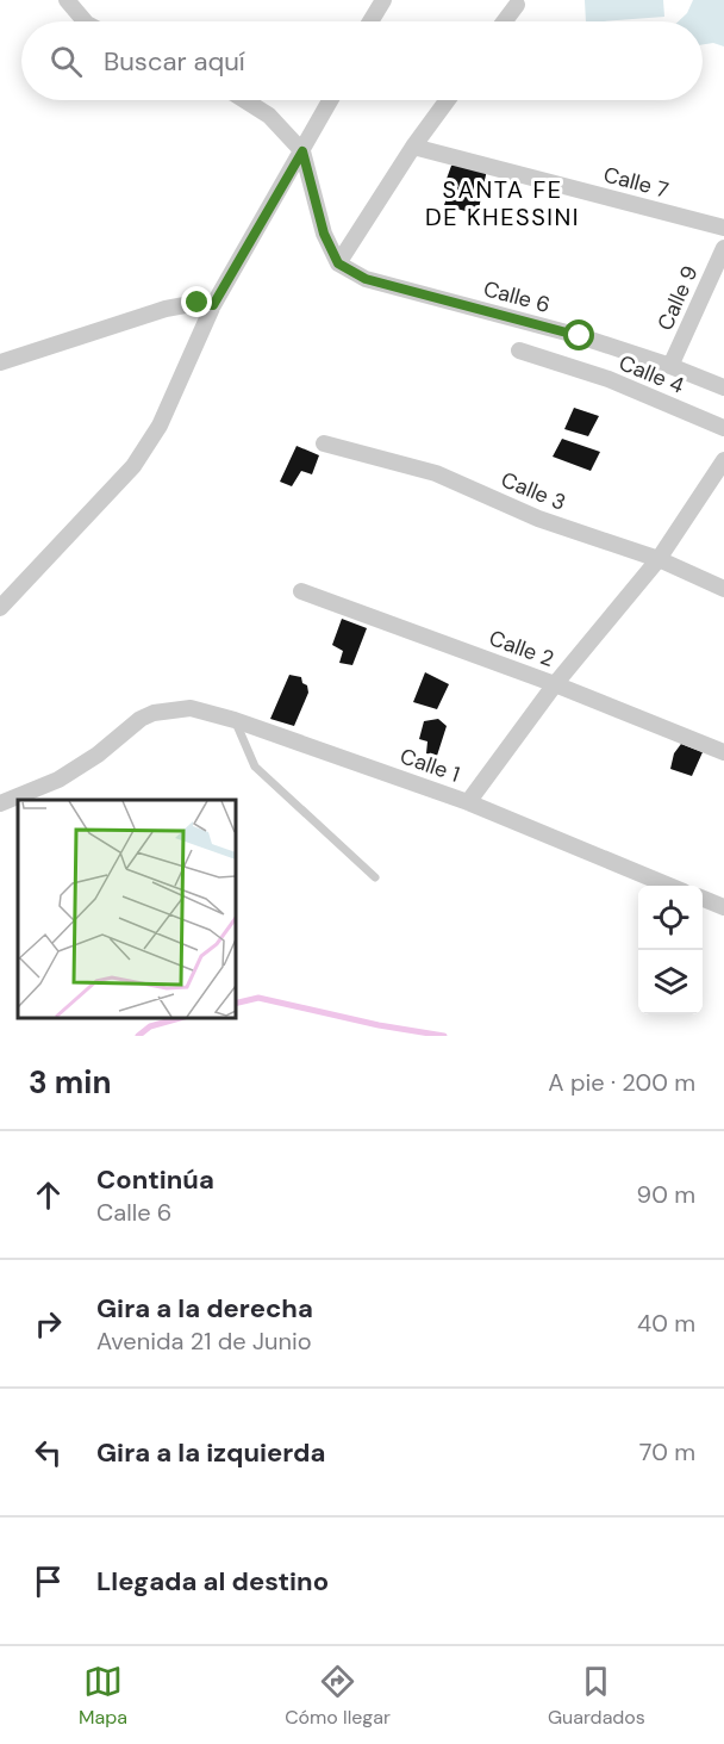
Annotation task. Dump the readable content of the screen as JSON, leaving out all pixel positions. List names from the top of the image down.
{
  "streets": {
    "street": [
      "Calle 7",
      "Calle 6",
      "Calle 9",
      "Calle 4",
      "Calle 3",
      "Calle 2",
      "Calle 1"
    ]
  },
  "crossings": [
    ["Calle 6", "Calle 9"]
  ],
  "districts": ["SANTA FE DE KHESSINI"],
  "page": {
    "search": "Buscar aquí",
    "heading": ["3 min", "A pie · 200 m"],
    "list": [
      ["Continúa", "Calle 6", "90 m"],
      ["Gira a la derecha", "Avenida 21 de Junio", "40 m"],
      ["Gira a la izquierda", "70 m"],
      "Llegada al destino"
    ],
    "nav": ["Mapa", "Cómo llegar", "Guardados"]
  }
}
